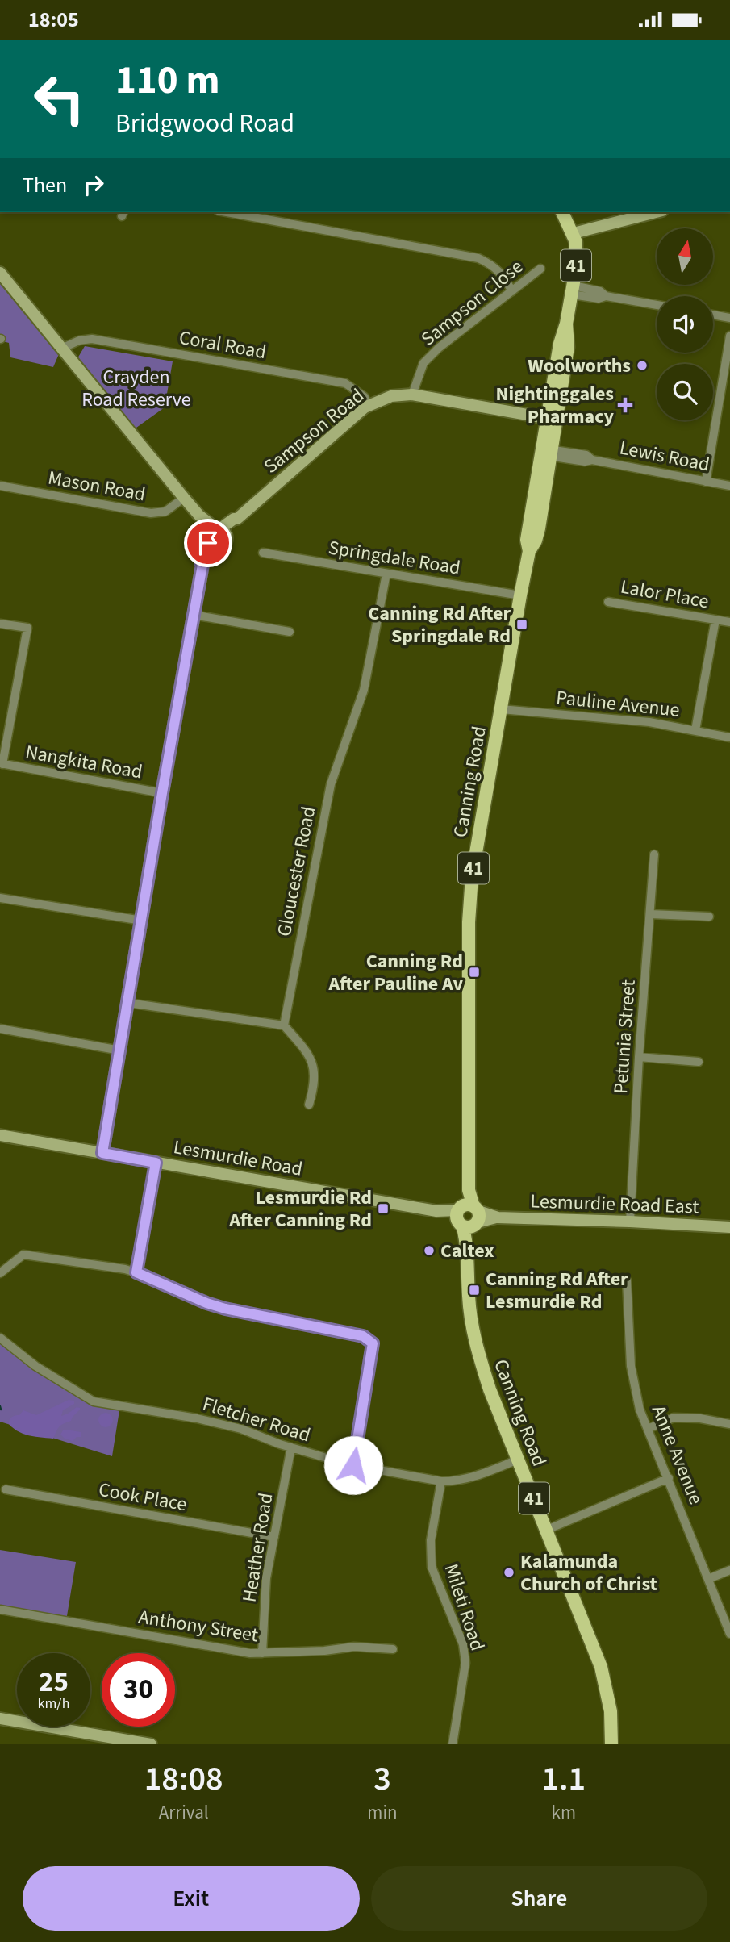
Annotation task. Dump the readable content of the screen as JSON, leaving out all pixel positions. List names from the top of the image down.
{
  "streets": {
    "main road": ["41", "Canning Road"],
    "street": [
      "Sampson Close",
      "Coral Road",
      "Sampson Road",
      "Lewis Road",
      "Mason Road",
      "Springdale Road",
      "Lalor Place",
      "Pauline Avenue",
      "Nangkita Road",
      "Gloucester Road",
      "Petunia Street",
      "Lesmurdie Road",
      "Lesmurdie Road East",
      "Fletcher Road",
      "Anne Avenue",
      "Cook Place",
      "Heather Road",
      "Mileti Road",
      "Anthony Street"
    ]
  },
  "crossings": [
    ["Sampson Close", "Sampson Road"],
    ["Coral Road", "Sampson Road"],
    ["Sampson Road", "Nangkita Road"],
    ["Sampson Road", "Canning Road"],
    ["Sampson Road", "Lesmurdie Road"],
    ["Lewis Road", "Canning Road"],
    ["Springdale Road", "Canning Road"],
    ["Springdale Road", "Gloucester Road"],
    ["Lalor Place", "Pauline Avenue"],
    ["Pauline Avenue", "Canning Road"],
    ["Canning Road", "Lesmurdie Road"],
    ["Canning Road", "Lesmurdie Road East"],
    ["Canning Road", "Fletcher Road"],
    ["Petunia Street", "Lesmurdie Road East"],
    ["Lesmurdie Road", "Lesmurdie Road East"],
    ["Fletcher Road", "Heather Road"],
    ["Fletcher Road", "Mileti Road"],
    ["Cook Place", "Heather Road"],
    ["Heather Road", "Anthony Street"]
  ],
  "parks": ["Crayden Road Reserve"],
  "places": {
    "other": ["Woolworths", "Caltex", "Kalamunda Church of Christ"],
    "health": ["Nightinggales Pharmacy"],
    "transit": [
      "Canning Rd After Springdale Rd",
      "Canning Rd After Pauline Av",
      "Lesmurdie Rd After Canning Rd",
      "Canning Rd After Lesmurdie Rd"
    ]
  },
  "north": "top",
  "page": {
    "status": "18:05",
    "turn": ["110 m", "Bridgwood Road"],
    "then": "Then",
    "speed": "25 km/h",
    "limit": "30",
    "eta": [
      "18:08",
      "Arrival",
      "3",
      "min",
      "1.1",
      "km"
    ],
    "buttons": ["Exit", "Share"]
  }
}
